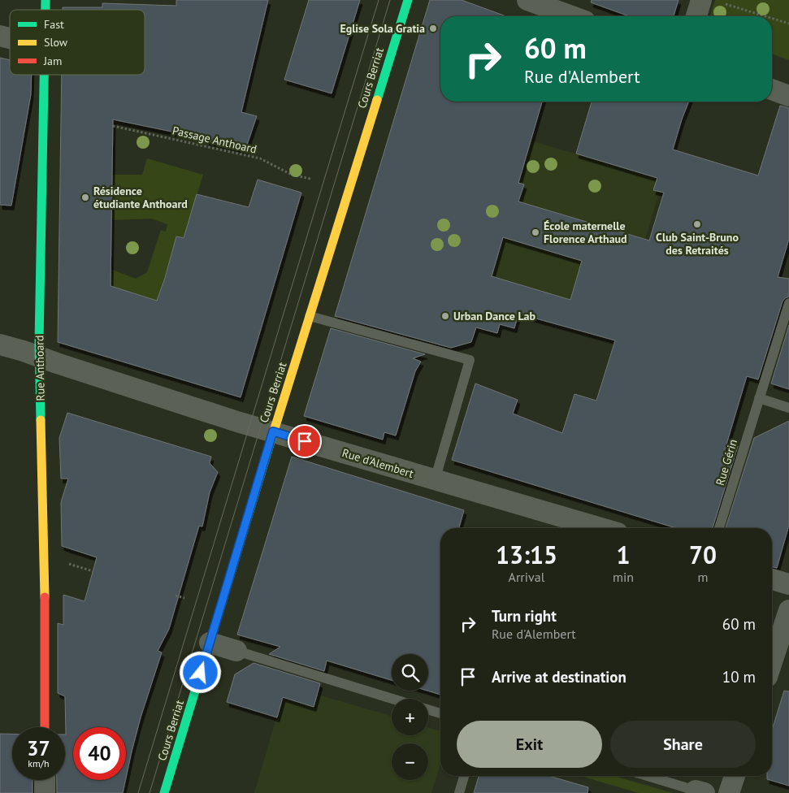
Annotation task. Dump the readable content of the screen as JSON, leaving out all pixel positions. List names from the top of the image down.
{
  "streets": {
    "street": ["Cours Berriat", "Rue Anthoard", "Rue d'Alembert"],
    "lane": ["Rue Gérin"],
    "path": ["Passage Anthoard"]
  },
  "crossings": [
    ["Cours Berriat", "Rue d'Alembert"],
    ["Rue Anthoard", "Rue d'Alembert"]
  ],
  "places": [
    "Eglise Sola Gratia",
    "Résidence étudiante Anthoard",
    "Club Saint-Bruno des Retraités",
    "École maternelle Florence Arthaud",
    "Urban Dance Lab"
  ],
  "legend": ["Fast", "Slow", "Jam"],
  "page": {
    "turn": ["60 m", "Rue d'Alembert"],
    "eta": [
      "13:15",
      "Arrival",
      "1",
      "min",
      "70",
      "m"
    ],
    "list": [
      {
        "name": "Turn right",
        "note": "Rue d'Alembert",
        "value": "60 m"
      },
      {
        "name": "Arrive at destination",
        "value": "10 m"
      }
    ],
    "map_buttons": ["+", "−"],
    "buttons": ["Exit", "Share"],
    "speed": "37 km/h",
    "limit": "40"
  }
}
